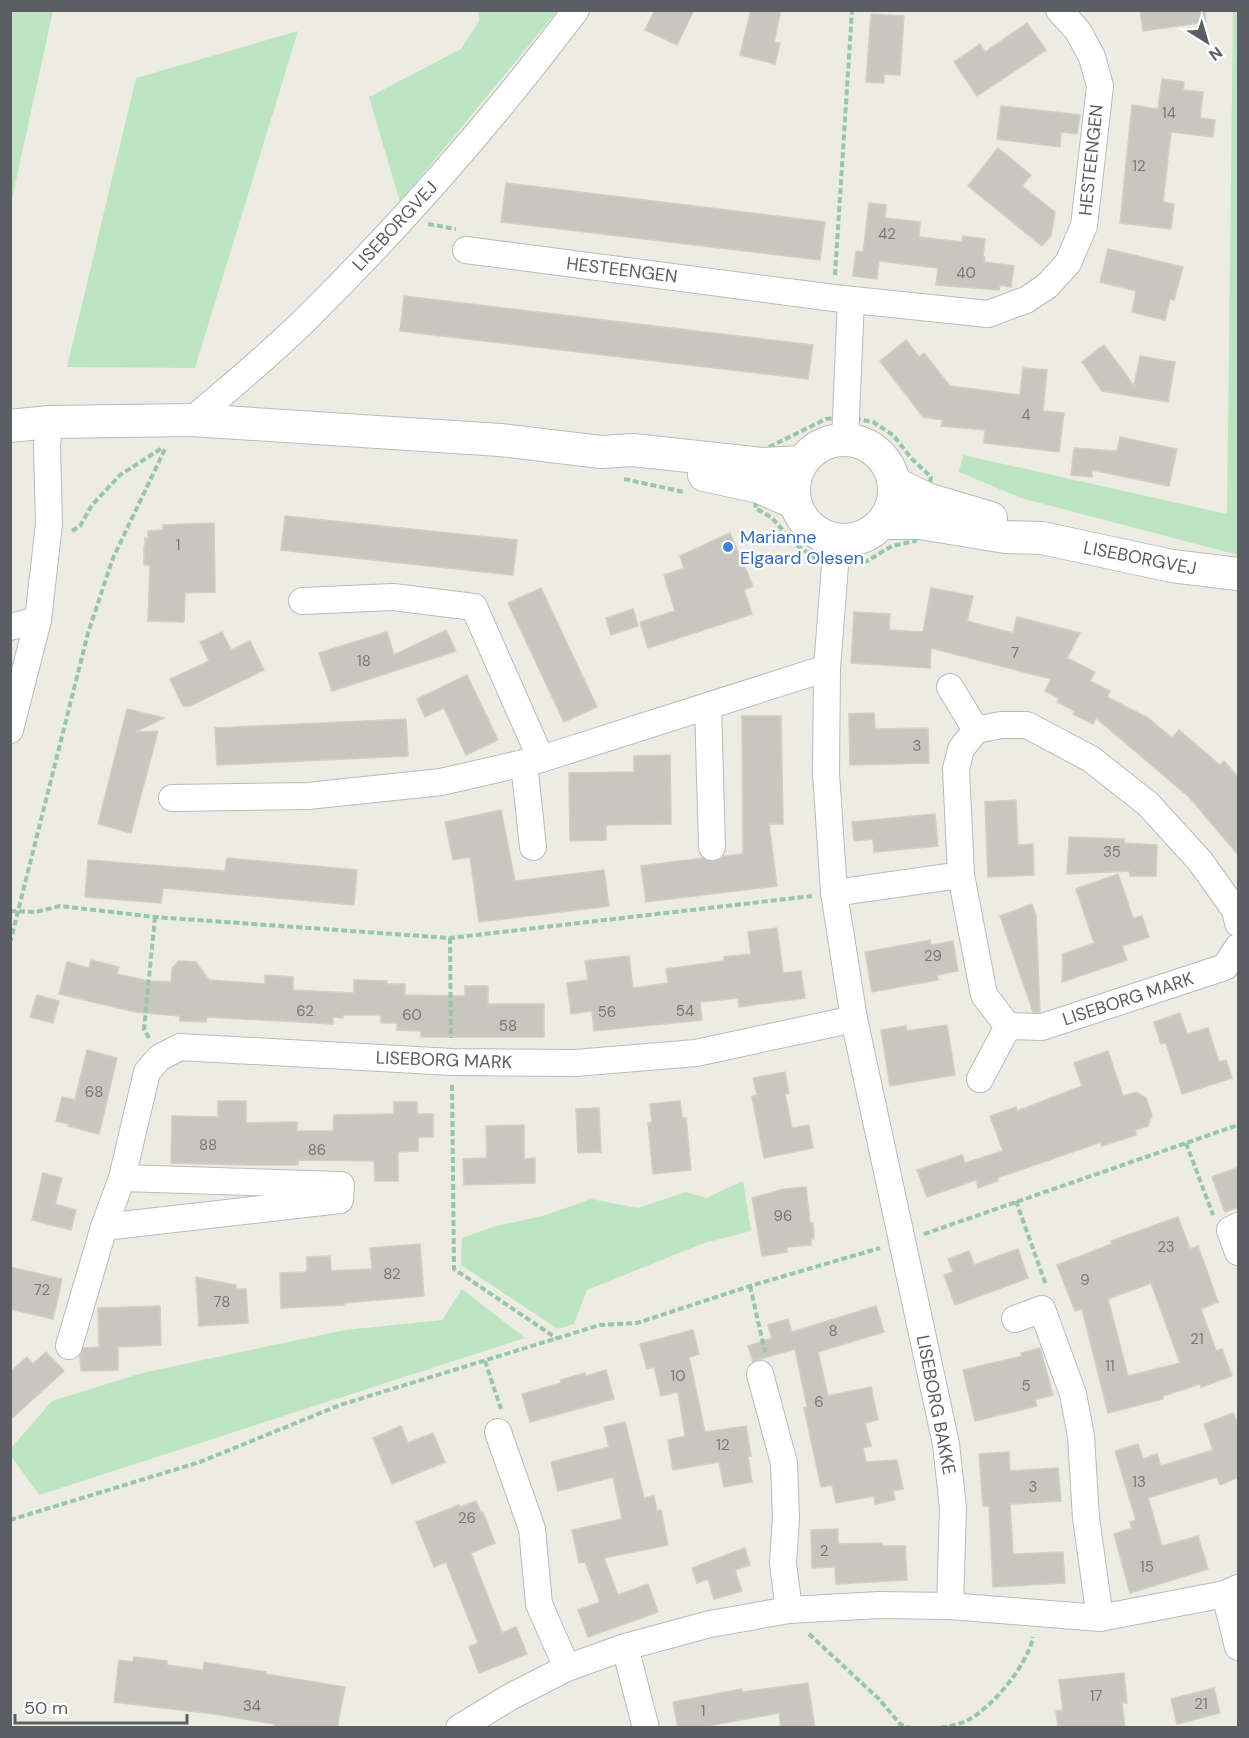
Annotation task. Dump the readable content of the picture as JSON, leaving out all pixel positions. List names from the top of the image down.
{
  "streets": {
    "street": [
      "HESTEENGEN",
      "LISEBORGVEJ",
      "LISEBORG MARK",
      "LISEBORG BAKKE"
    ]
  },
  "places": ["Marianne Elgaard Olesen"],
  "house_numbers": [
    "14",
    "12",
    "42",
    "40",
    "4",
    "1",
    "7",
    "18",
    "3",
    "35",
    "29",
    "62",
    "54",
    "56",
    "60",
    "58",
    "68",
    "88",
    "86",
    "96",
    "23",
    "82",
    "9",
    "72",
    "78",
    "8",
    "21",
    "11",
    "10",
    "5",
    "6",
    "12",
    "13",
    "3",
    "26",
    "2",
    "15",
    "17",
    "21",
    "34",
    "1"
  ],
  "scale_bar": "50 m",
  "north": "bottom right"
}
